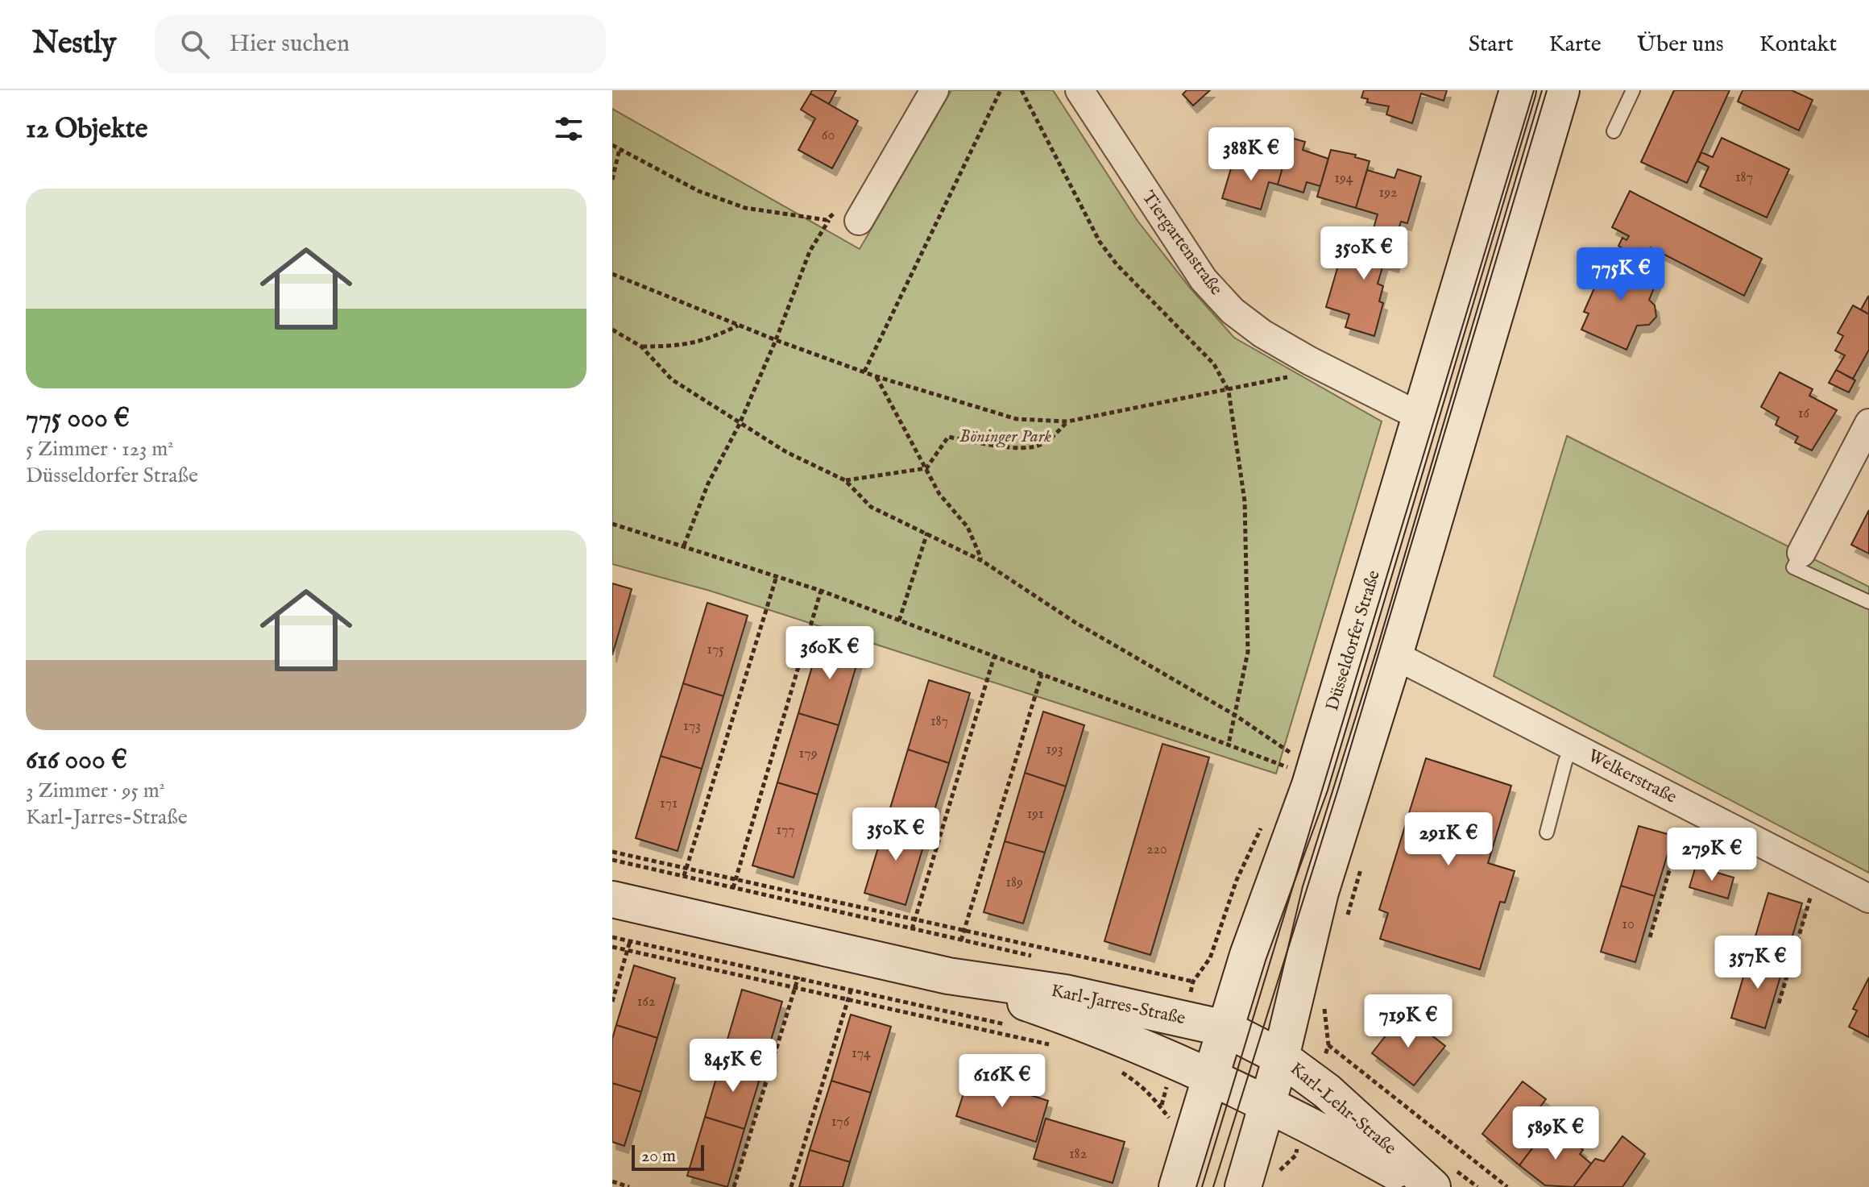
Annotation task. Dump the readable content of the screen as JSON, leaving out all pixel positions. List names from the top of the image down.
{
  "streets": {
    "main road": ["Düsseldorfer Straße", "Karl-Jarres-Straße", "Karl-Lehr-Straße"],
    "street": ["Tiergartenstraße", "Welkerstraße"]
  },
  "crossings": [
    ["Tiergartenstraße", "Düsseldorfer Straße"],
    ["Düsseldorfer Straße", "Karl-Jarres-Straße"],
    ["Karl-Jarres-Straße", "Karl-Lehr-Straße"]
  ],
  "parks": ["Böninger Park"],
  "house_numbers": [
    "60",
    "187",
    "194",
    "192",
    "16",
    "175",
    "187",
    "173",
    "193",
    "179",
    "171",
    "191",
    "177",
    "220",
    "189",
    "10",
    "162",
    "174",
    "176",
    "182"
  ],
  "scale_bar": "20 m",
  "page": {
    "header": "Nestly",
    "search": "Hier suchen",
    "nav": [
      "Start",
      "Karte",
      "Über uns",
      "Kontakt"
    ],
    "heading": "12 Objekte",
    "price": [
      "388K €",
      "350K €",
      "775K €",
      "360K €",
      "350K €",
      "291K €",
      "279K €",
      "357K €",
      "719K €",
      "845K €",
      "616K €",
      "589K €"
    ],
    "list": [
      {
        "name": "775 000 €",
        "note": "5 Zimmer · 123 m² · Düsseldorfer Straße"
      },
      {
        "name": "616 000 €",
        "note": "3 Zimmer · 95 m² · Karl-Jarres-Straße"
      }
    ],
    "scale": "20 m"
  }
}
